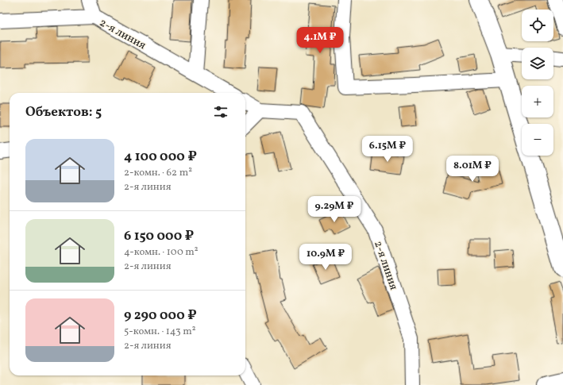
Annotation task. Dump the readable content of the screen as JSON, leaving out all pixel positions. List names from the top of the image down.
{
  "streets": {
    "street": ["2-я линия"]
  },
  "page": {
    "map_buttons": ["+", "−"],
    "price": [
      "4.1M ₽",
      "6.15M ₽",
      "8.01M ₽",
      "9.29M ₽",
      "10.9M ₽"
    ],
    "heading": "Объектов: 5",
    "list": [
      {
        "name": "4 100 000 ₽",
        "note": "2-комн. · 62 m² · 2-я линия"
      },
      {
        "name": "6 150 000 ₽",
        "note": "4-комн. · 100 m² · 2-я линия"
      },
      {
        "name": "9 290 000 ₽",
        "note": "5-комн. · 143 m² · 2-я линия"
      }
    ]
  }
}
